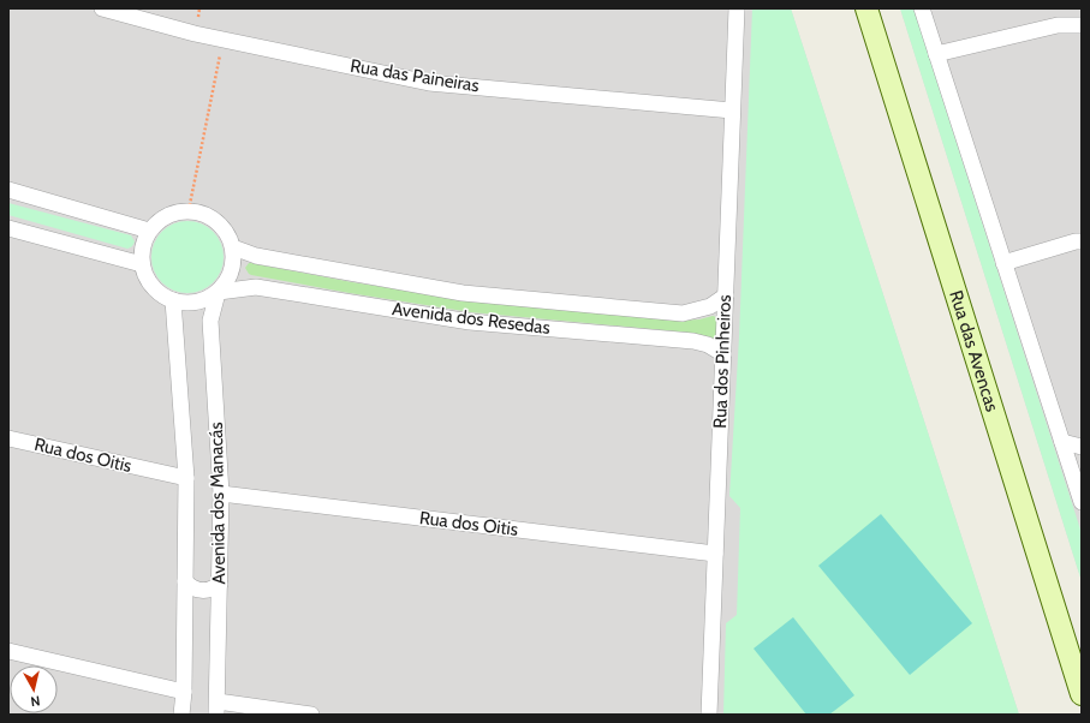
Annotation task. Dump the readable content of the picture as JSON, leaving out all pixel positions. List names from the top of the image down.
{
  "streets": {
    "street": [
      "Rua das Paineiras",
      "Avenida dos Resedas",
      "Rua das Avencas",
      "Rua dos Pinheiros",
      "Rua dos Oitis",
      "Avenida dos Manacás"
    ]
  },
  "crossings": [
    ["Rua das Paineiras", "Rua dos Pinheiros"],
    ["Avenida dos Resedas", "Rua dos Pinheiros"],
    ["Avenida dos Resedas", "Avenida dos Manacás"],
    ["Rua dos Pinheiros", "Rua dos Oitis"],
    ["Rua dos Oitis", "Avenida dos Manacás"]
  ],
  "north": "bottom"
}
